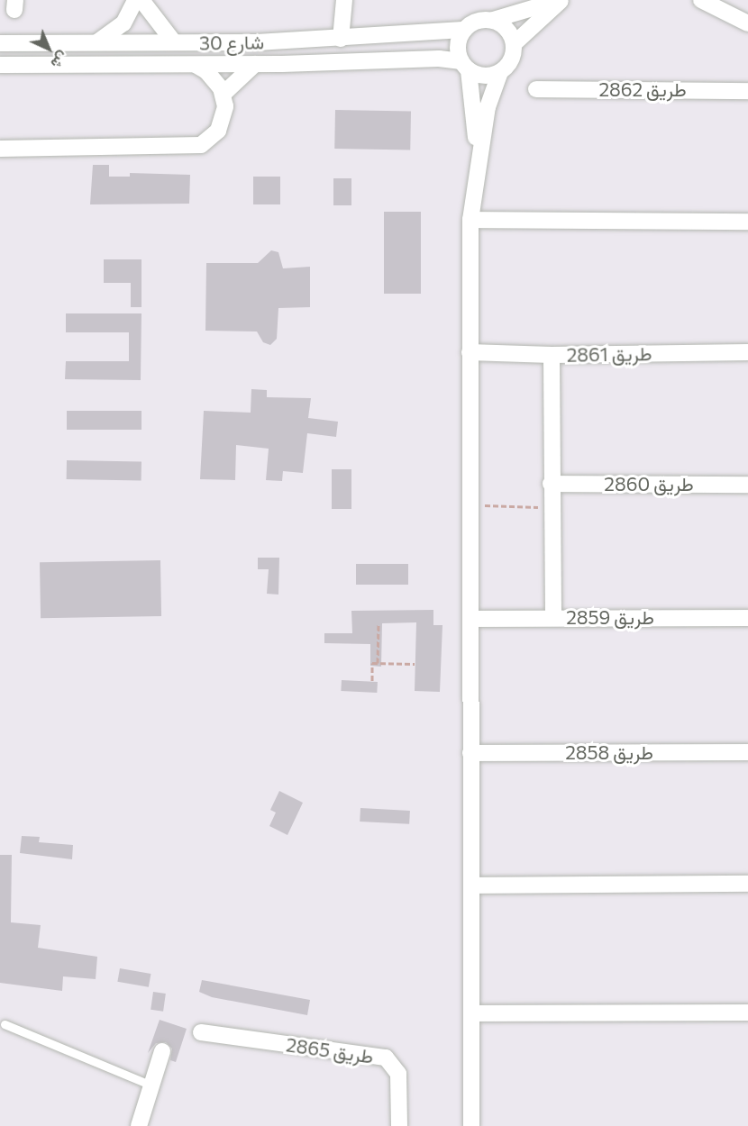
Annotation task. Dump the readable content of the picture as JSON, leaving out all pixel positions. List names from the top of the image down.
{
  "streets": {
    "street": [
      "شارع 30",
      "طريق 2862",
      "طريق 2861",
      "طريق 2860",
      "طريق 2859",
      "طريق 2858",
      "طريق 2865"
    ]
  },
  "north": "bottom right"
}
